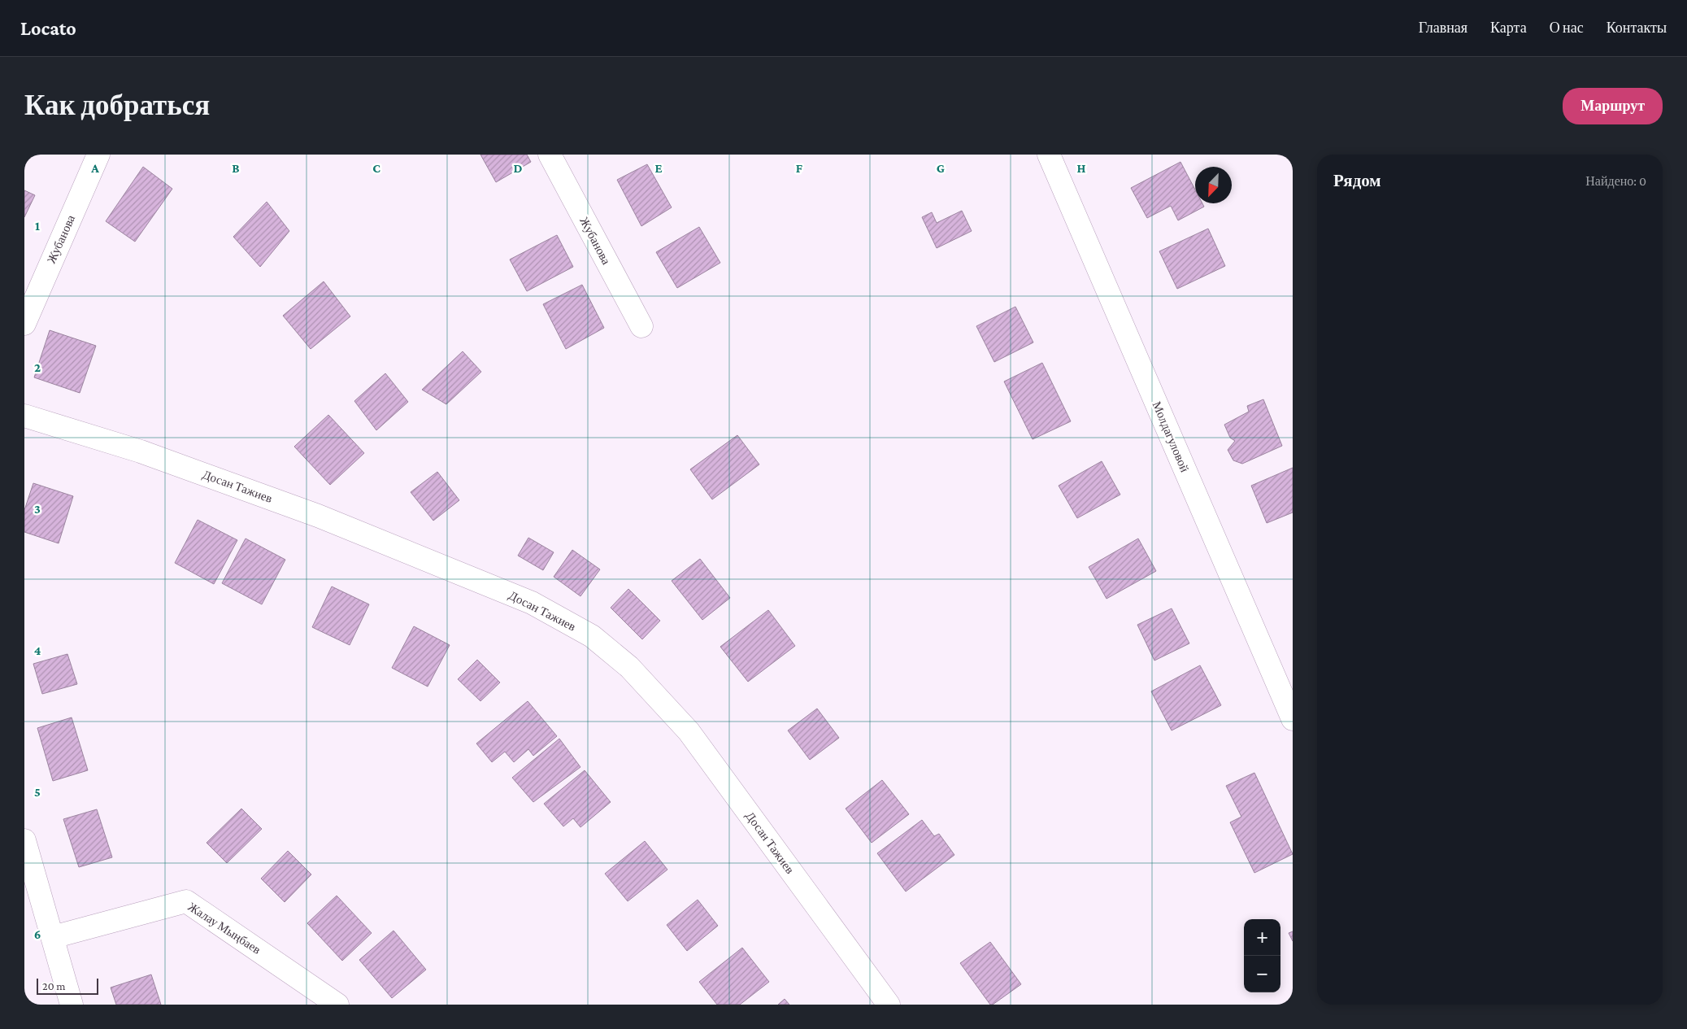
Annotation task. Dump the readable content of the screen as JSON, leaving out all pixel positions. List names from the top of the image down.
{
  "streets": {
    "street": [
      "Жубанова",
      "Молдагуловой",
      "Досан Тажиев",
      "Жалау Мыңбаев"
    ]
  },
  "scale_bar": "20 m",
  "north": "bottom left",
  "page": {
    "header": "Locato",
    "nav": [
      "Главная",
      "Карта",
      "О нас",
      "Контакты"
    ],
    "buttons": "Маршрут",
    "title": "Как добраться",
    "heading": ["Рядом", "Найдено: 0"],
    "map_buttons": ["+", "−"],
    "scale": "20 m"
  },
  "grid": {
    "columns": [
      "A",
      "B",
      "C",
      "D",
      "E",
      "F",
      "G",
      "H"
    ],
    "rows": [
      "1",
      "2",
      "3",
      "4",
      "5",
      "6"
    ]
  }
}
